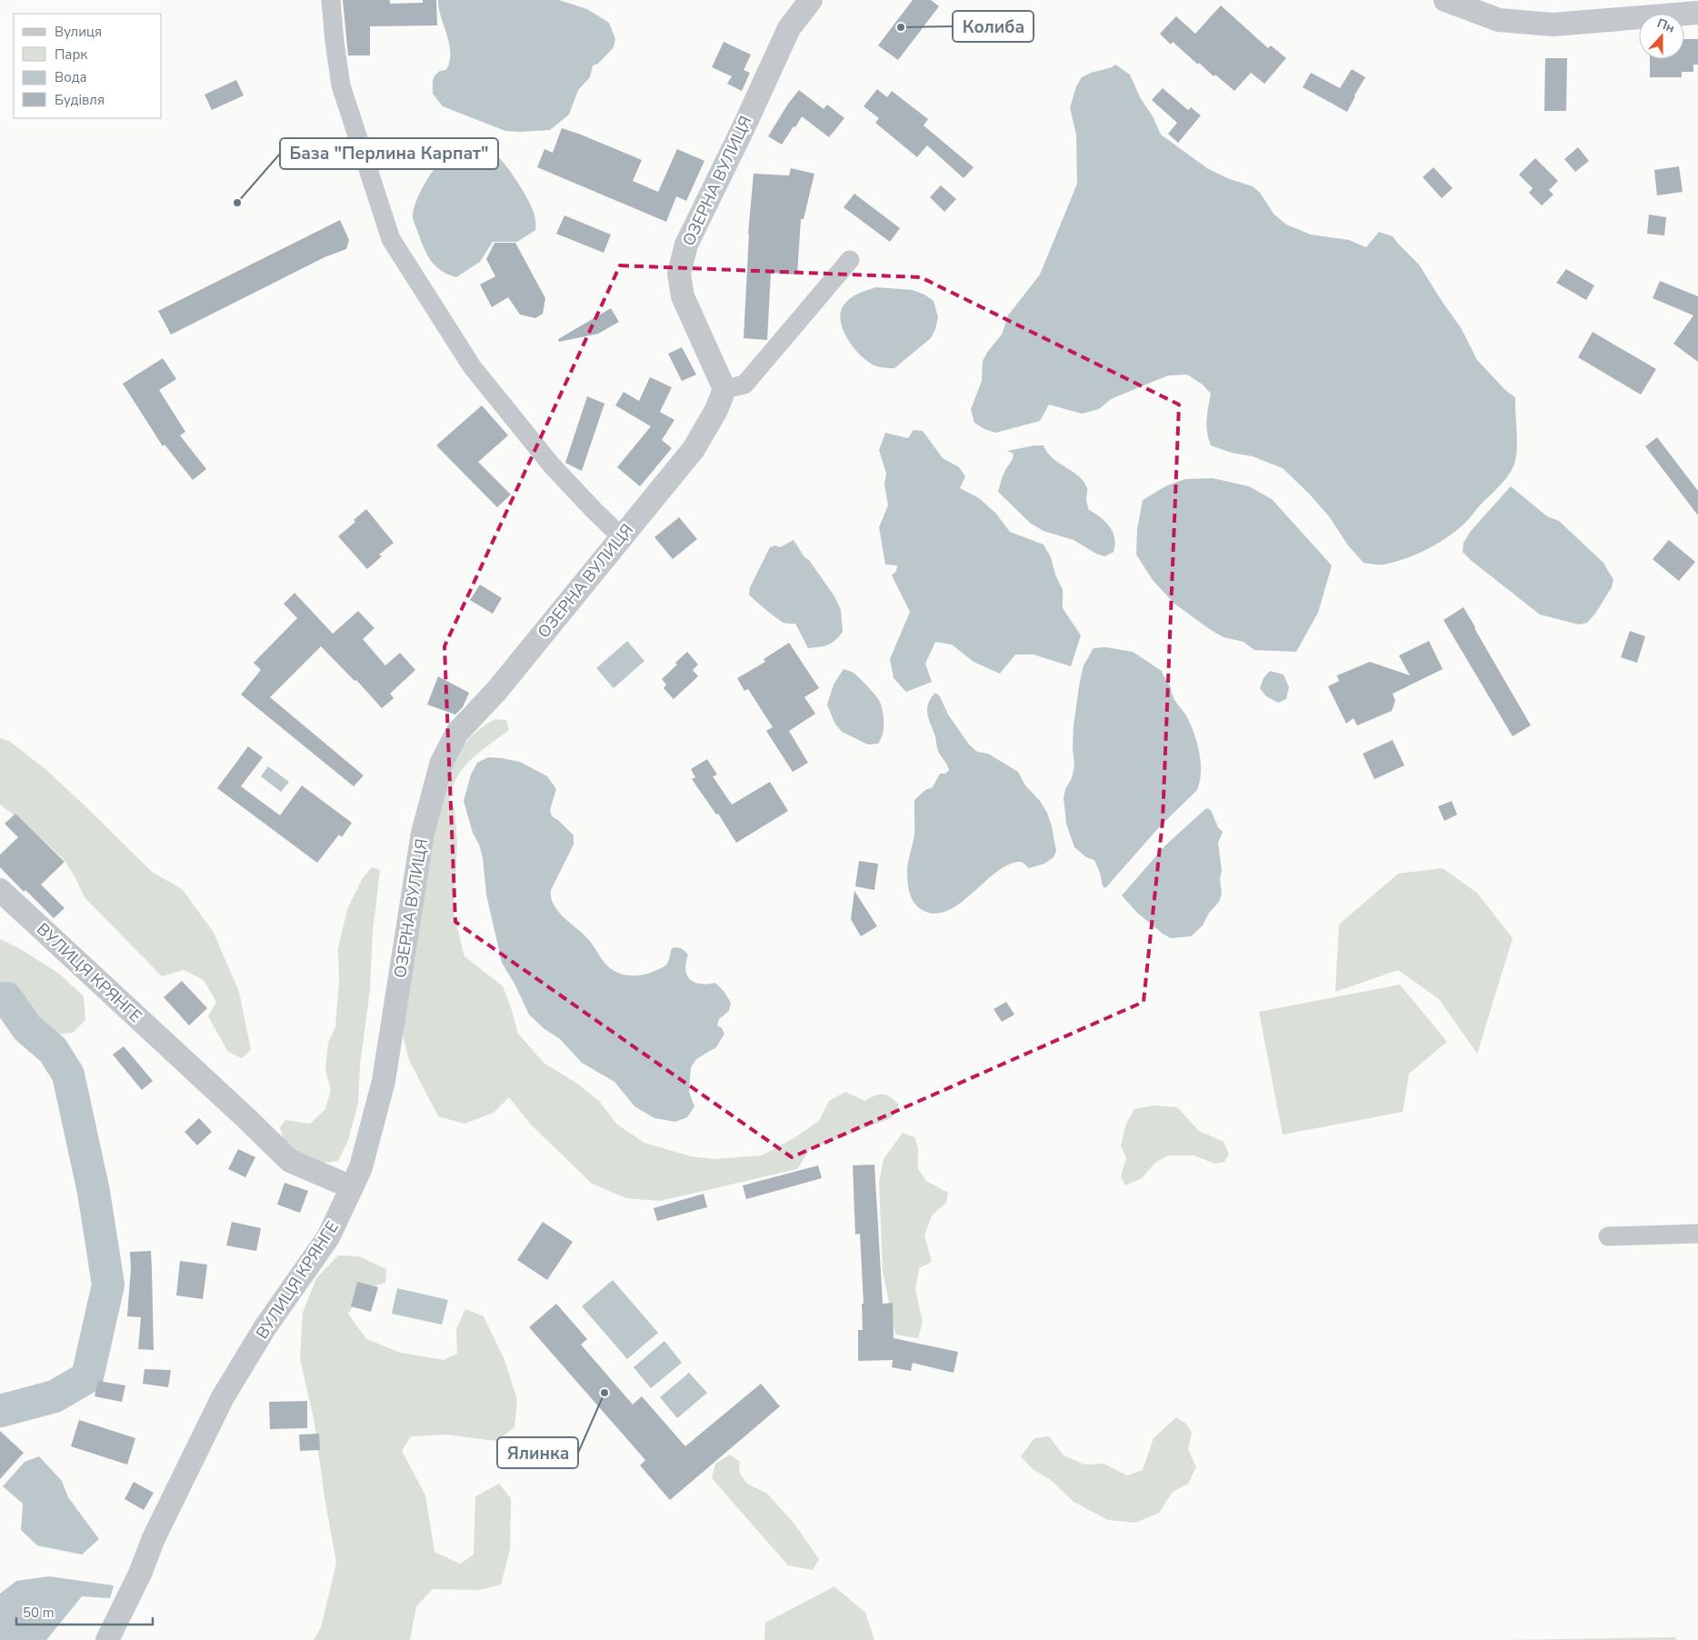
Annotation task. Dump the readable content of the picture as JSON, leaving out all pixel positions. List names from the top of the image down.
{
  "streets": {
    "street": ["ОЗЕРНА ВУЛИЦЯ", "ВУЛИЦЯ КРЯНГЕ"]
  },
  "crossings": [
    ["ОЗЕРНА ВУЛИЦЯ", "ВУЛИЦЯ КРЯНГЕ"]
  ],
  "places": ["Колиба", "База \"Перлина Карпат\"", "Ялинка"],
  "legend": [
    "Вулиця",
    "Парк",
    "Вода",
    "Будівля"
  ],
  "scale_bar": "50 m",
  "north": "top"
}
